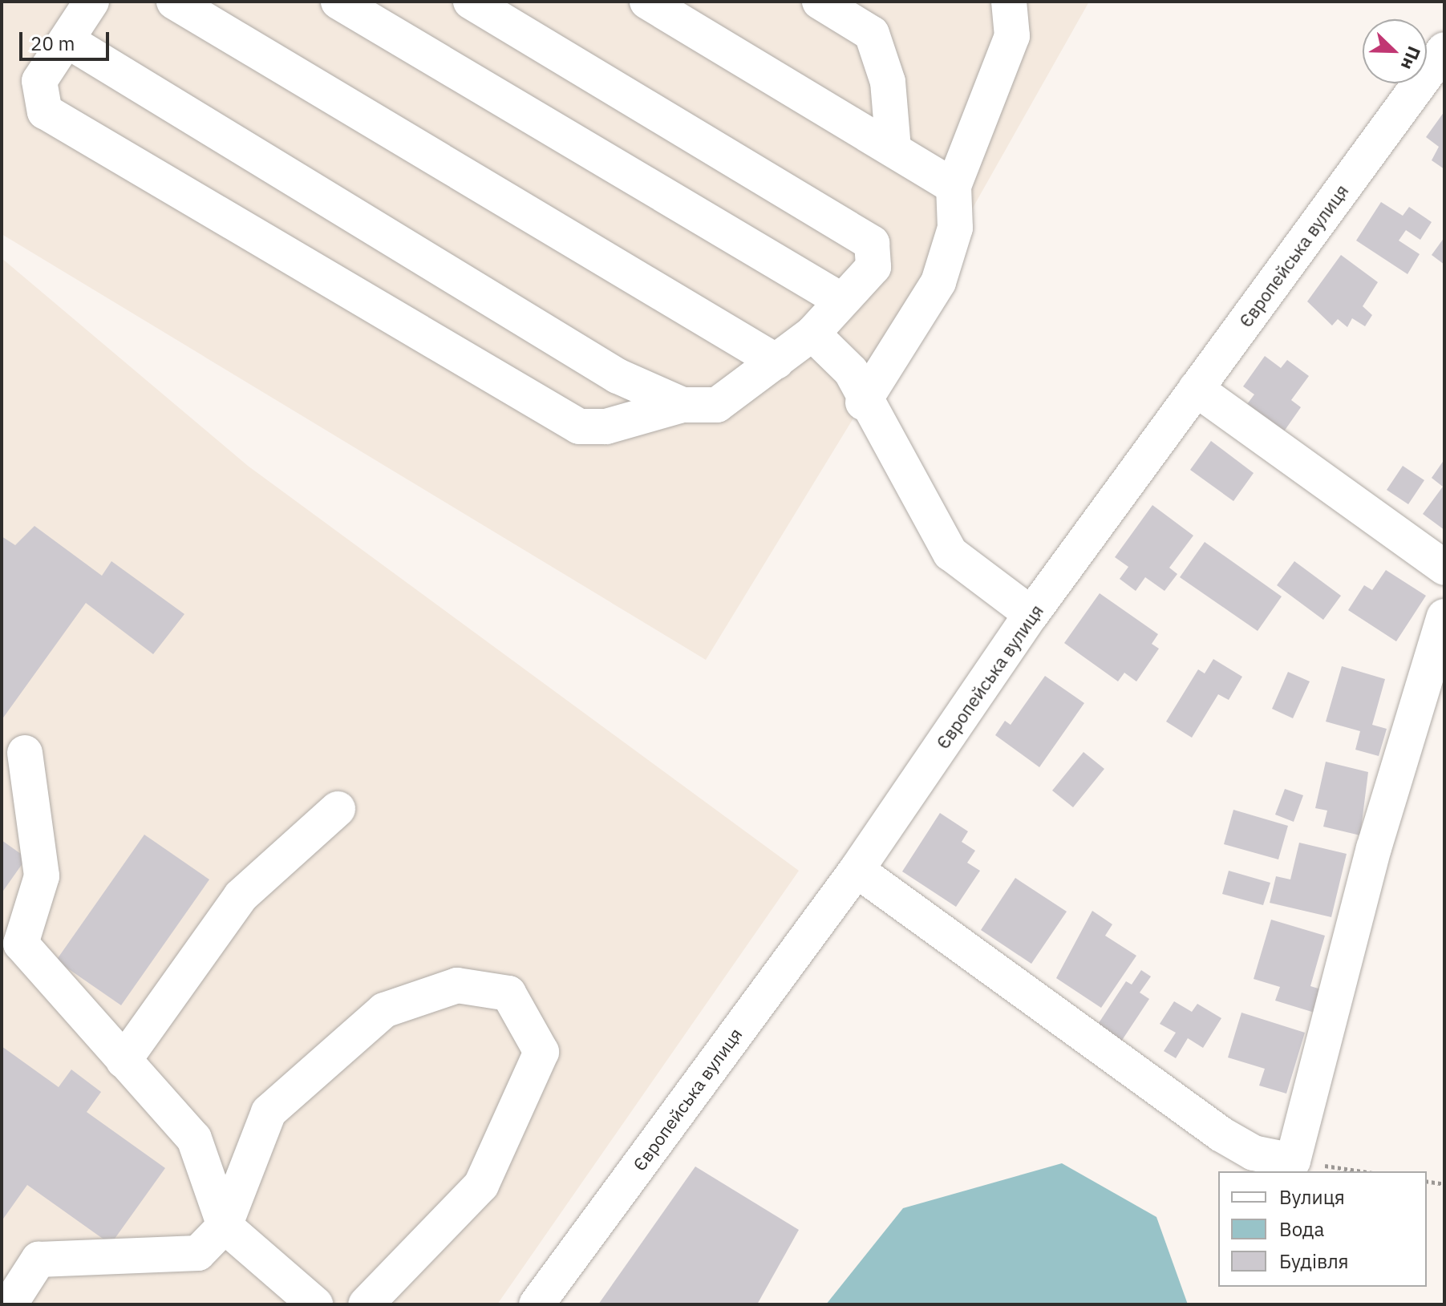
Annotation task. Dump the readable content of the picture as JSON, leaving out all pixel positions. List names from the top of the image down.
{
  "streets": {
    "street": ["Європейська вулиця"]
  },
  "legend": ["Вулиця", "Вода", "Будівля"],
  "scale_bar": "20 m",
  "north": "bottom right"
}
